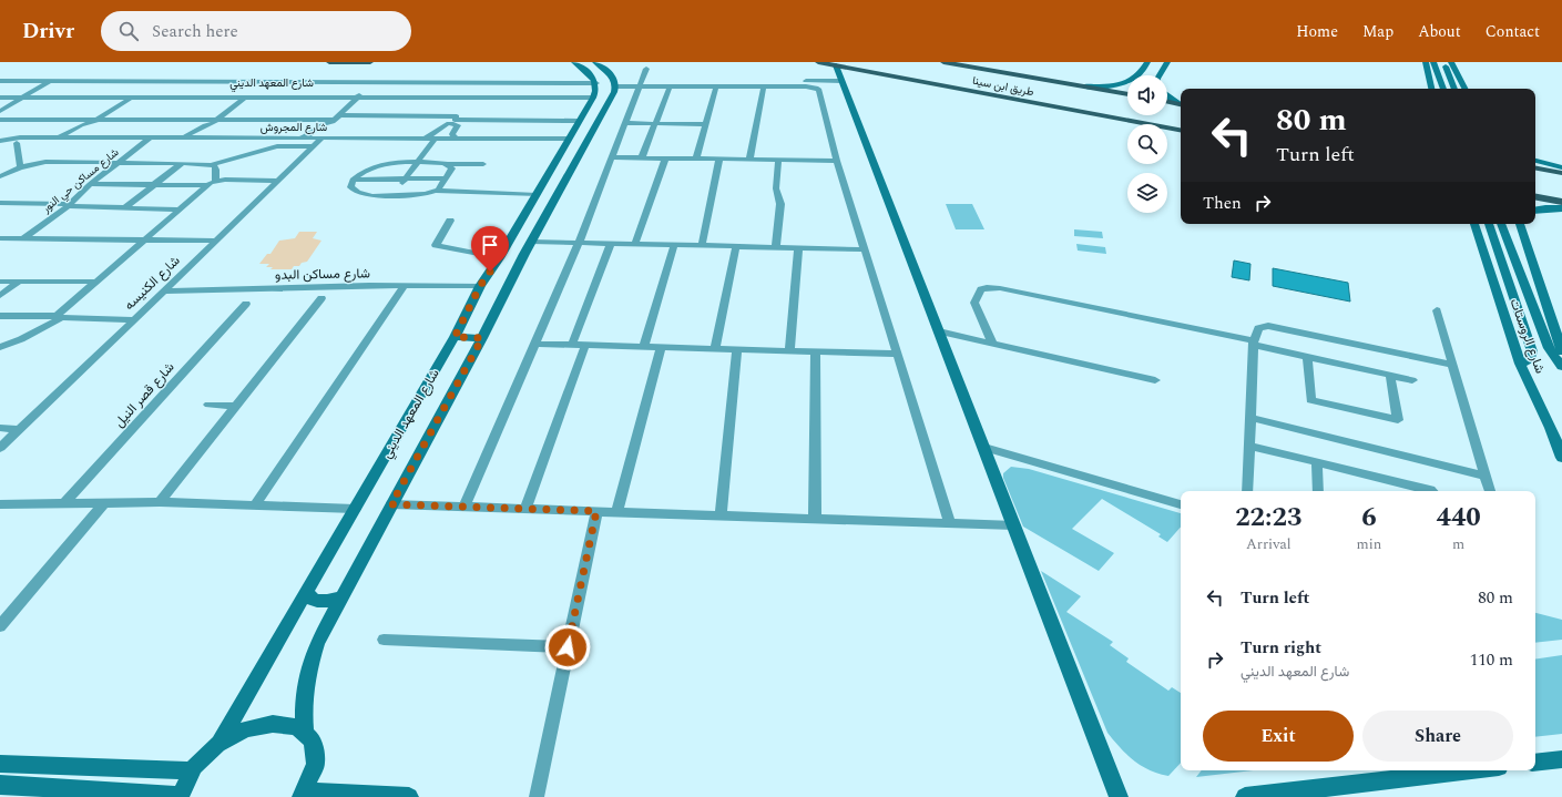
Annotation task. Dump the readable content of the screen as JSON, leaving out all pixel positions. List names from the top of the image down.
{
  "streets": {
    "main road": ["طريق ابن سينا"],
    "street": [
      "شارع المعهد الديني",
      "شارع المجروش",
      "شارع مساكن حي النور",
      "شارع مساكن البدو",
      "شارع الكنيسه",
      "شارع الروستات",
      "شارع قصر النيل"
    ]
  },
  "crossings": [
    ["شارع المعهد الديني", "شارع المجروش"],
    ["شارع المعهد الديني", "شارع مساكن البدو"],
    ["شارع المجروش", "شارع مساكن حي النور"],
    ["شارع المجروش", "شارع الكنيسه"],
    ["شارع مساكن البدو", "شارع الكنيسه"]
  ],
  "page": {
    "header": "Drivr",
    "search": "Search here",
    "nav": [
      "Home",
      "Map",
      "About",
      "Contact"
    ],
    "turn": ["80 m", "Turn left"],
    "then": "Then",
    "eta": [
      "22:23",
      "Arrival",
      "6",
      "min",
      "440",
      "m"
    ],
    "list": [
      {
        "name": "Turn left",
        "value": "80 m"
      },
      {
        "name": "Turn right",
        "note": "شارع المعهد الديني",
        "value": "110 m"
      }
    ],
    "buttons": ["Exit", "Share"]
  }
}
